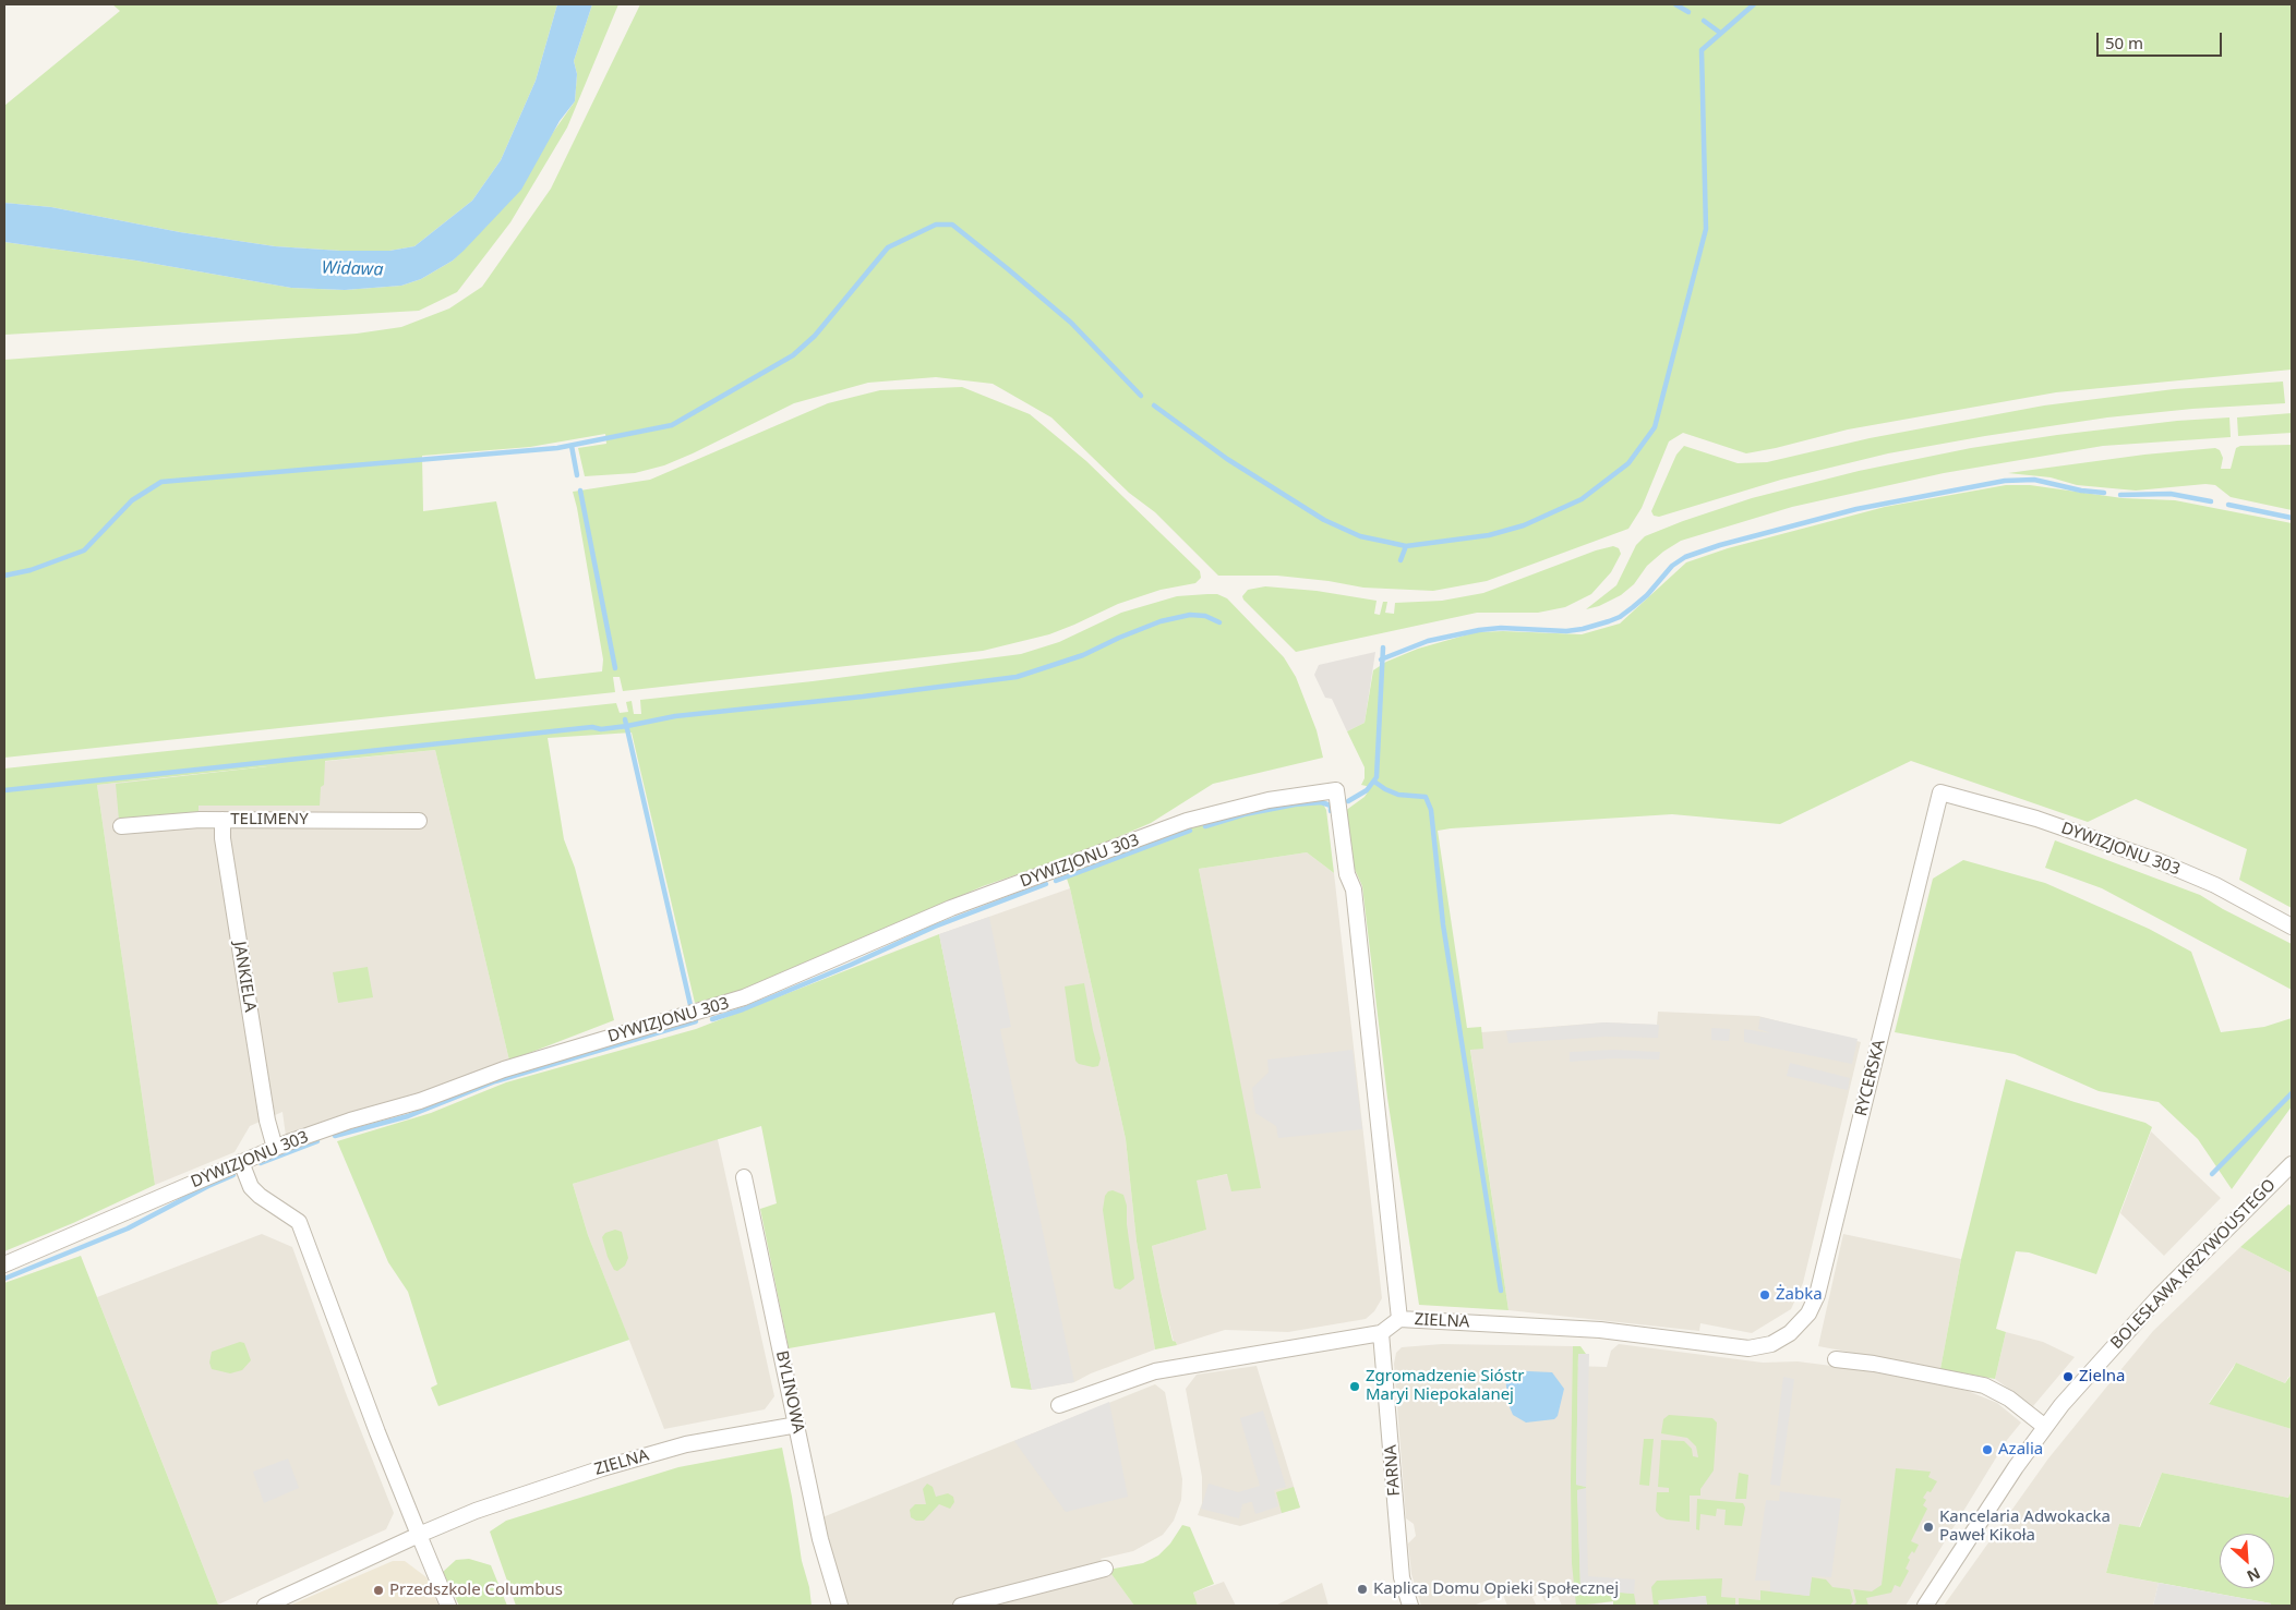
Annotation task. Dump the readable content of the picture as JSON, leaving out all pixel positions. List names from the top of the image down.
{
  "streets": {
    "street": [
      "TELIMENY",
      "DYWIZJONU 303",
      "JANKIELA",
      "RYCERSKA",
      "BOLESŁAWA KRZYWOUSTEGO",
      "ZIELNA",
      "BYLINOWA",
      "FARNA"
    ]
  },
  "crossings": [
    ["TELIMENY", "JANKIELA"],
    ["DYWIZJONU 303", "JANKIELA"],
    ["DYWIZJONU 303", "RYCERSKA"],
    ["DYWIZJONU 303", "ZIELNA"],
    ["RYCERSKA", "ZIELNA"],
    ["ZIELNA", "BYLINOWA"],
    ["ZIELNA", "FARNA"]
  ],
  "water": ["Widawa"],
  "places": [
    "Żabka",
    "Zielna",
    "Zgromadzenie Sióstr Maryi Niepokalanej",
    "Azalia",
    "Kancelaria Adwokacka Paweł Kikoła",
    "Kaplica Domu Opieki Społecznej",
    "Przedszkole Columbus"
  ],
  "scale_bar": "50 m",
  "north": "bottom right"
}
